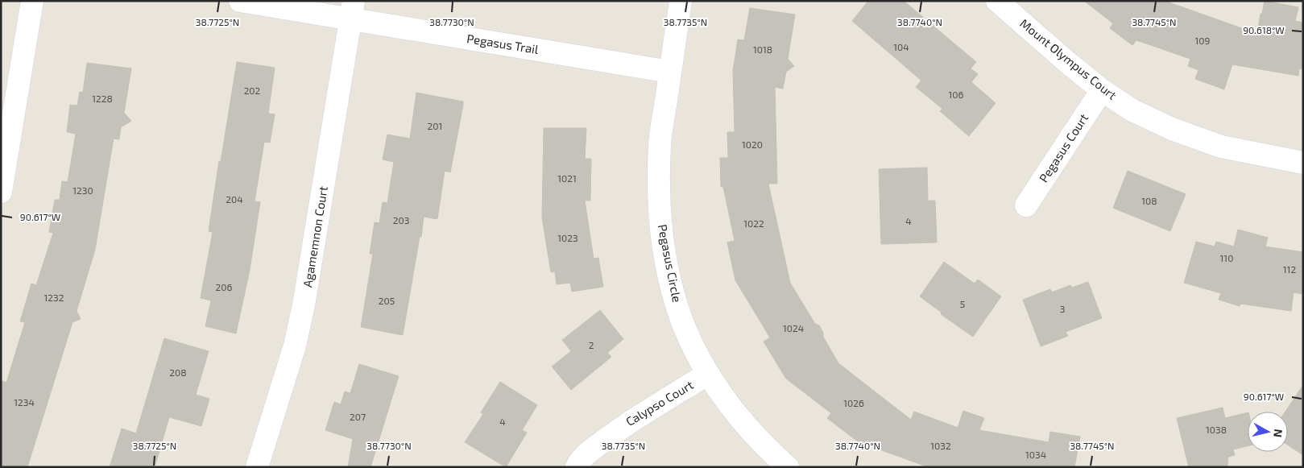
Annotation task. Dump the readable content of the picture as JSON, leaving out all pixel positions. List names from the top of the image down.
{
  "streets": {
    "street": [
      "Pegasus Trail",
      "Mount Olympus Court",
      "Pegasus Court",
      "Agamemnon Court",
      "Pegasus Circle",
      "Calypso Court"
    ]
  },
  "crossings": [
    ["Pegasus Trail", "Agamemnon Court"],
    ["Pegasus Trail", "Pegasus Circle"],
    ["Mount Olympus Court", "Pegasus Court"],
    ["Pegasus Circle", "Calypso Court"]
  ],
  "house_numbers": [
    "109",
    "104",
    "1018",
    "202",
    "106",
    "1228",
    "201",
    "1020",
    "1021",
    "1230",
    "204",
    "108",
    "203",
    "4",
    "1022",
    "1023",
    "110",
    "112",
    "206",
    "1232",
    "205",
    "5",
    "3",
    "1024",
    "2",
    "208",
    "1234",
    "1026",
    "207",
    "4",
    "1038",
    "1032",
    "1034"
  ],
  "north": "right",
  "coordinates": [
    "38.7725°N",
    "38.7730°N",
    "38.7735°N",
    "38.7740°N",
    "38.7745°N",
    "90.618°W",
    "90.617°W"
  ]
}
